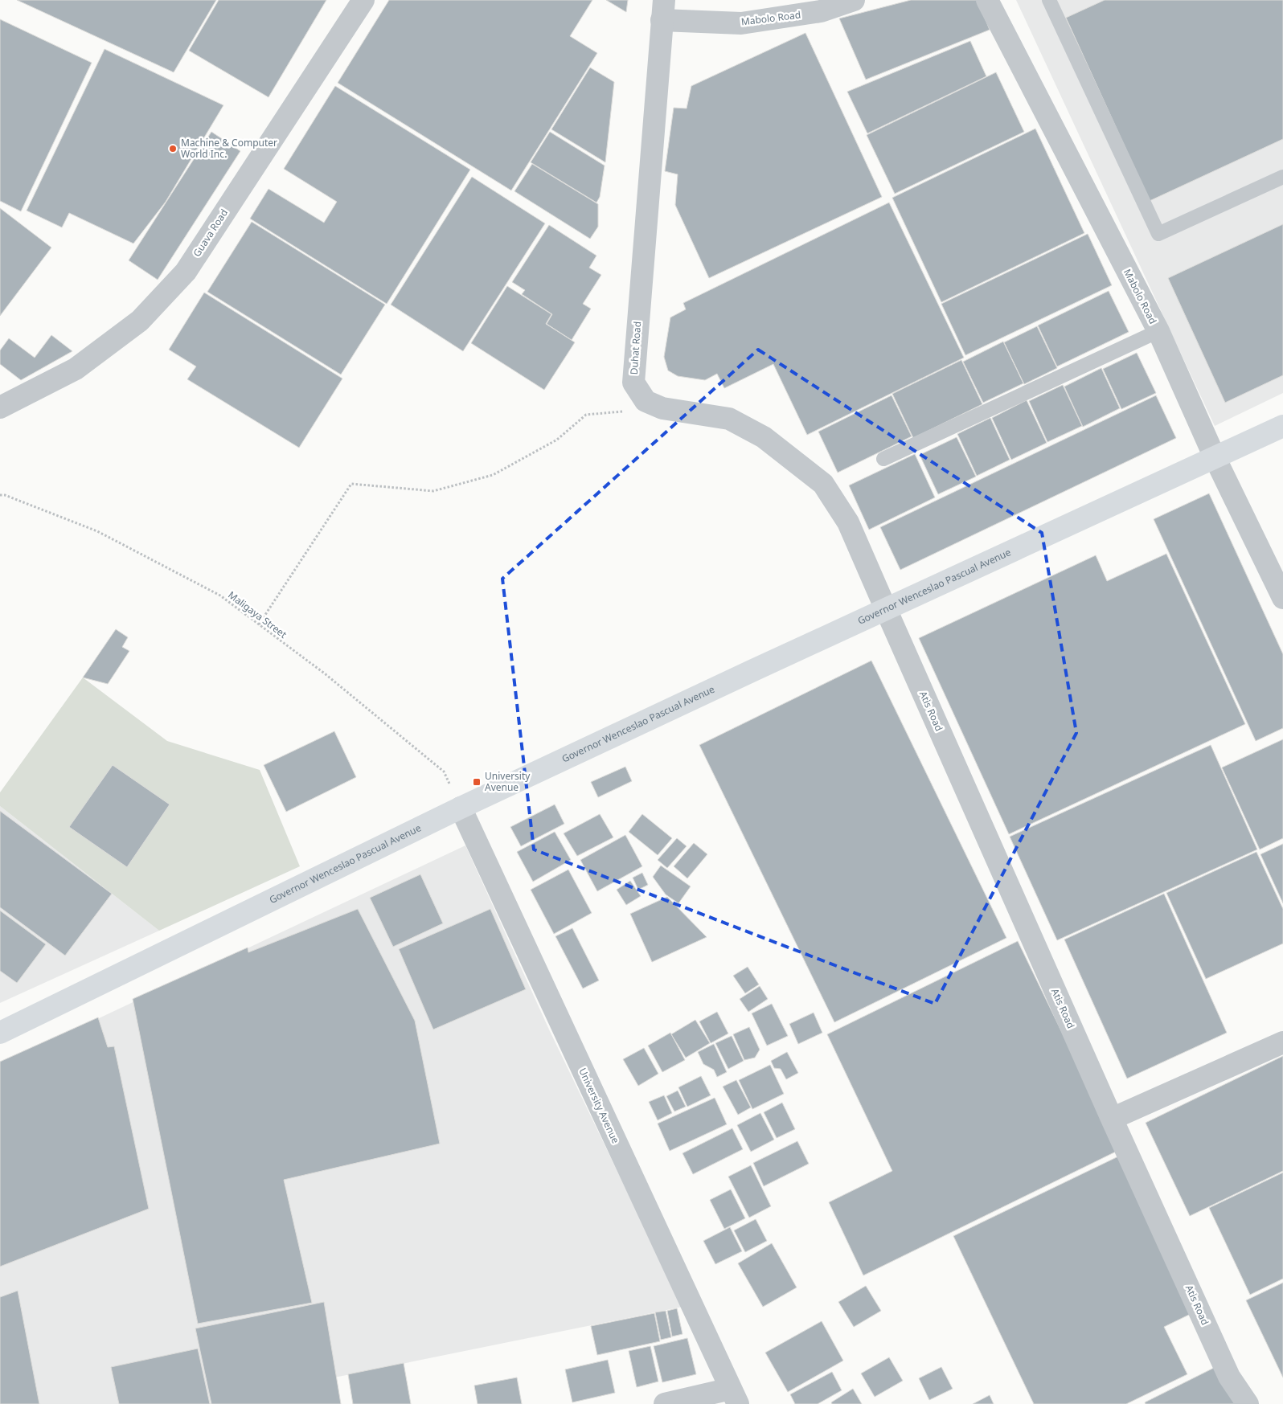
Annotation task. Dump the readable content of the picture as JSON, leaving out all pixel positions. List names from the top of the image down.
{
  "streets": {
    "main road": ["Governor Wenceslao Pascual Avenue"],
    "street": [
      "Mabolo Road",
      "Guava Road",
      "Duhat Road",
      "Atis Road",
      "University Avenue"
    ],
    "path": ["Maligaya Street"]
  },
  "crossings": [
    ["Mabolo Road", "Duhat Road"],
    ["Mabolo Road", "Governor Wenceslao Pascual Avenue"],
    ["Duhat Road", "Governor Wenceslao Pascual Avenue"],
    ["Duhat Road", "Atis Road"],
    ["Governor Wenceslao Pascual Avenue", "Maligaya Street"],
    ["Governor Wenceslao Pascual Avenue", "Atis Road"],
    ["Governor Wenceslao Pascual Avenue", "University Avenue"],
    ["Maligaya Street", "University Avenue"]
  ],
  "places": {
    "other": ["Machine & Computer World Inc."],
    "transit": ["University Avenue"]
  }
}
